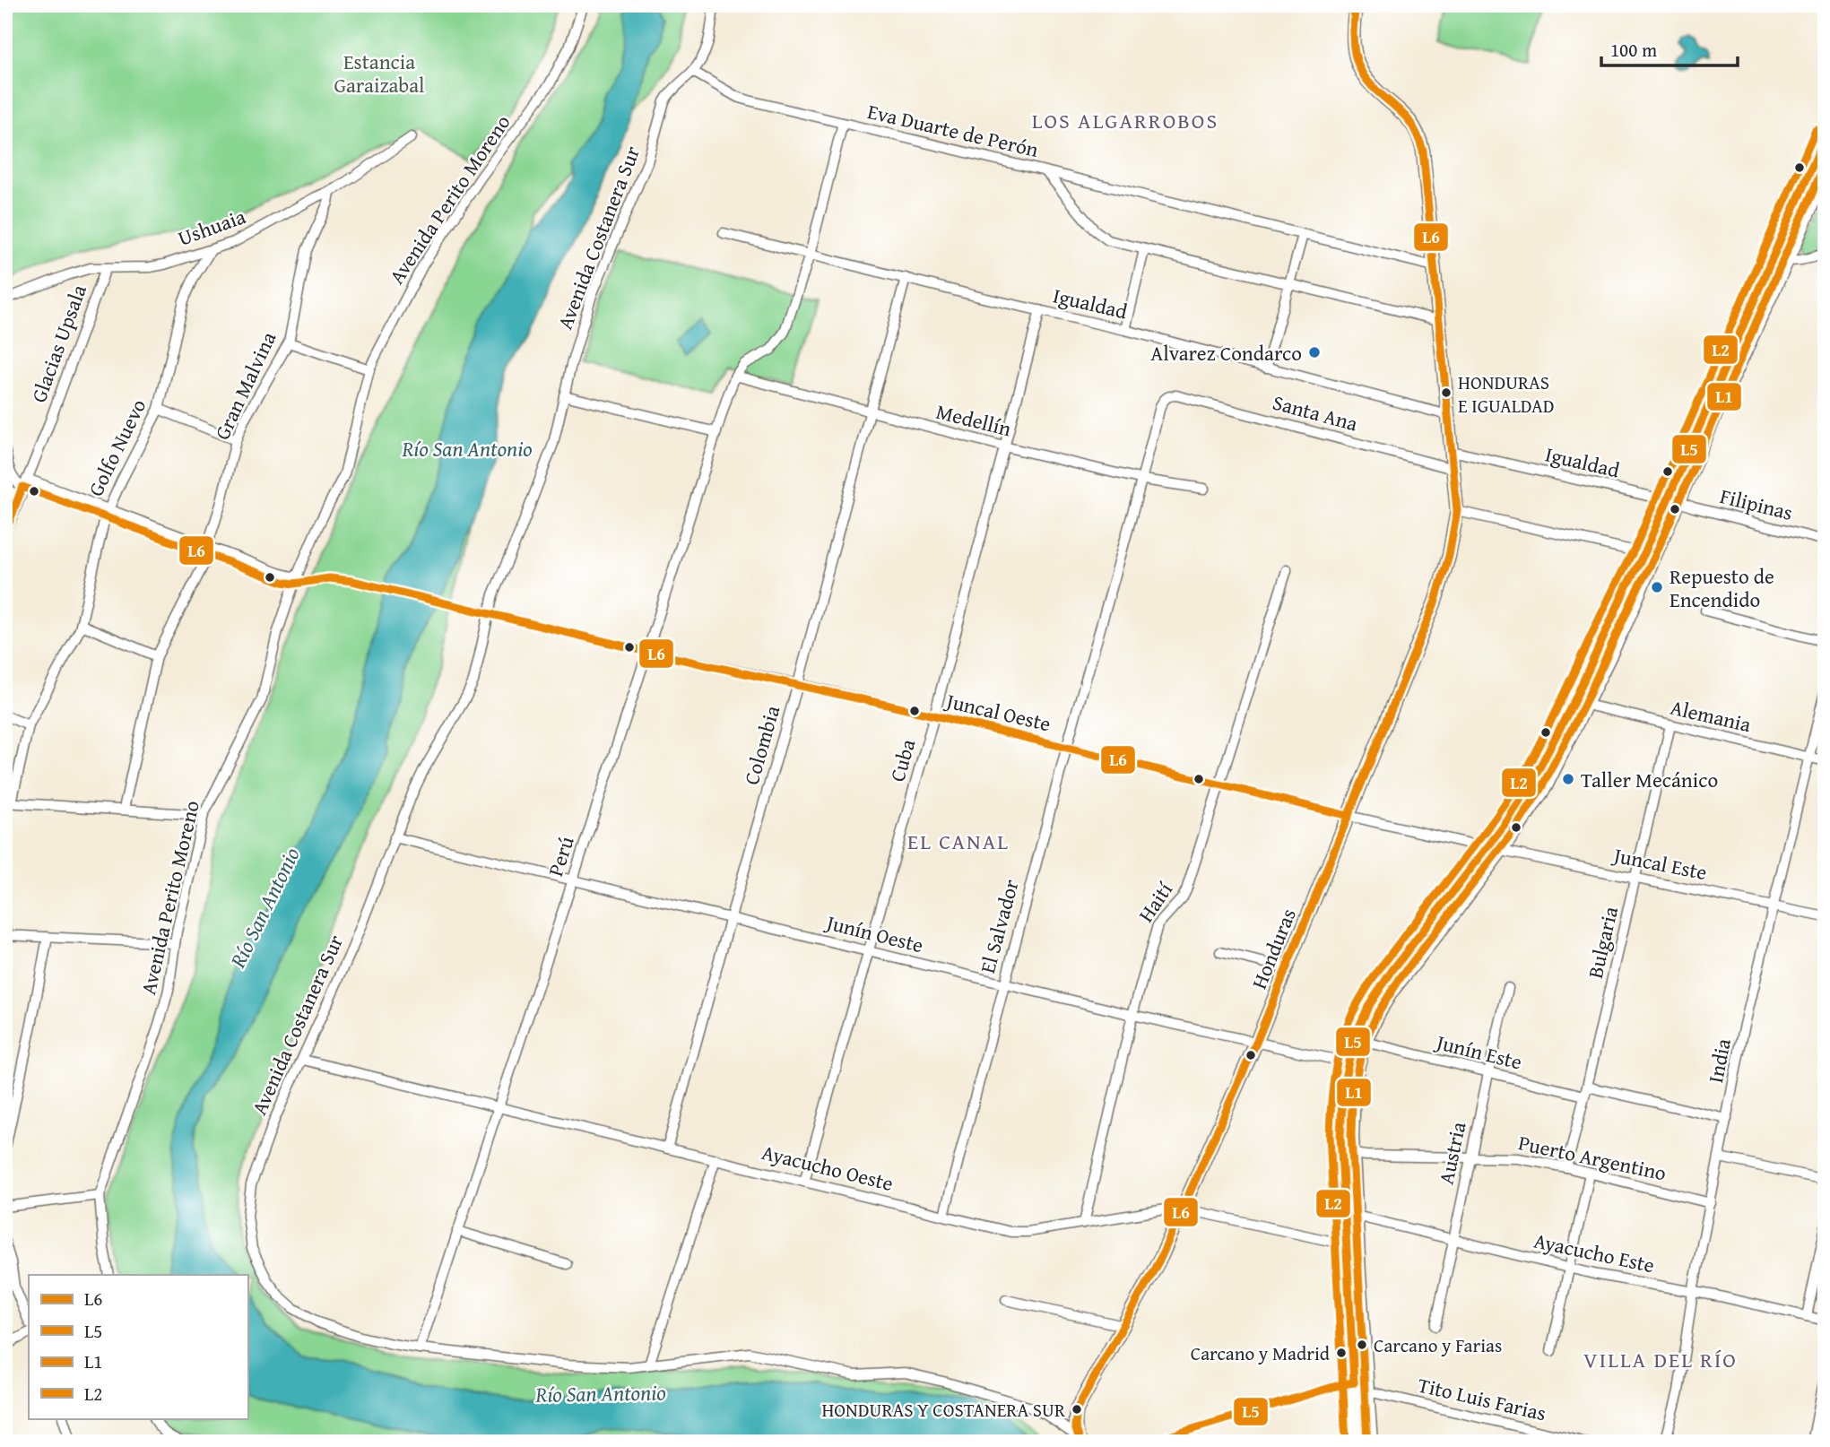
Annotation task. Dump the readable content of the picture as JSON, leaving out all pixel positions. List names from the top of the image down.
{
  "streets": {
    "main road": ["Honduras"],
    "street": [
      "Eva Duarte de Perón",
      "Avenida Perito Moreno",
      "Ushuaia",
      "Avenida Costanera Sur",
      "Igualdad",
      "Glacias Upsala",
      "Gran Malvina",
      "Santa Ana",
      "Medellín",
      "Golfo Nuevo",
      "Filipinas",
      "Juncal Oeste",
      "Alemania",
      "Colombia",
      "Cuba",
      "Perú",
      "Juncal Este",
      "Haití",
      "El Salvador",
      "Junín Oeste",
      "Bulgaria",
      "Junín Este",
      "India",
      "Austria",
      "Puerto Argentino",
      "Ayacucho Oeste",
      "Ayacucho Este",
      "Tito Luis Farias"
    ]
  },
  "crossings": [
    ["Eva Duarte de Perón", "Avenida Costanera Sur"],
    ["Eva Duarte de Perón", "Honduras"],
    ["Avenida Perito Moreno", "Juncal Oeste"],
    ["Ushuaia", "Glacias Upsala"],
    ["Ushuaia", "Gran Malvina"],
    ["Ushuaia", "Golfo Nuevo"],
    ["Avenida Costanera Sur", "Juncal Oeste"],
    ["Avenida Costanera Sur", "Perú"],
    ["Avenida Costanera Sur", "Junín Oeste"],
    ["Avenida Costanera Sur", "Honduras"],
    ["Avenida Costanera Sur", "Ayacucho Oeste"],
    ["Igualdad", "Filipinas"],
    ["Igualdad", "Colombia"],
    ["Igualdad", "Cuba"],
    ["Igualdad", "Honduras"],
    ["Santa Ana", "El Salvador"],
    ["Santa Ana", "Honduras"],
    ["Medellín", "Colombia"],
    ["Medellín", "Cuba"],
    ["Medellín", "Perú"],
    ["Medellín", "El Salvador"],
    ["Juncal Oeste", "Colombia"],
    ["Juncal Oeste", "Cuba"],
    ["Juncal Oeste", "Perú"],
    ["Juncal Oeste", "Juncal Este"],
    ["Juncal Oeste", "Haití"],
    ["Juncal Oeste", "El Salvador"],
    ["Juncal Oeste", "Honduras"],
    ["Alemania", "Bulgaria"],
    ["Alemania", "India"],
    ["Colombia", "Junín Oeste"],
    ["Colombia", "Ayacucho Oeste"],
    ["Cuba", "Junín Oeste"],
    ["Cuba", "Ayacucho Oeste"],
    ["Perú", "Junín Oeste"],
    ["Perú", "Ayacucho Oeste"],
    ["Juncal Este", "Bulgaria"],
    ["Juncal Este", "India"],
    ["Haití", "Junín Oeste"],
    ["Haití", "Ayacucho Oeste"],
    ["El Salvador", "Junín Oeste"],
    ["El Salvador", "Ayacucho Oeste"],
    ["Junín Oeste", "Honduras"],
    ["Bulgaria", "Junín Este"],
    ["Bulgaria", "Puerto Argentino"],
    ["Honduras", "Ayacucho Oeste"],
    ["Junín Este", "India"],
    ["Junín Este", "Austria"],
    ["India", "Puerto Argentino"],
    ["India", "Ayacucho Este"],
    ["Austria", "Puerto Argentino"],
    ["Austria", "Ayacucho Este"]
  ],
  "districts": ["LOS ALGARROBOS", "EL CANAL", "VILLA DEL RÍO"],
  "water": ["Río San Antonio"],
  "parks": ["Estancia Garaizabal"],
  "places": [
    "Alvarez Condarco",
    "HONDURAS E IGUALDAD",
    "Repuesto de Encendido",
    "Taller Mecánico",
    "Carcano y Farias",
    "Carcano y Madrid",
    "HONDURAS Y COSTANERA SUR"
  ],
  "lines": [
    "transit line L6",
    "transit line L2",
    "transit line L5",
    "transit line L1"
  ],
  "legend": [
    "L6",
    "L5",
    "L1",
    "L2"
  ],
  "scale_bar": "100 m"
}
